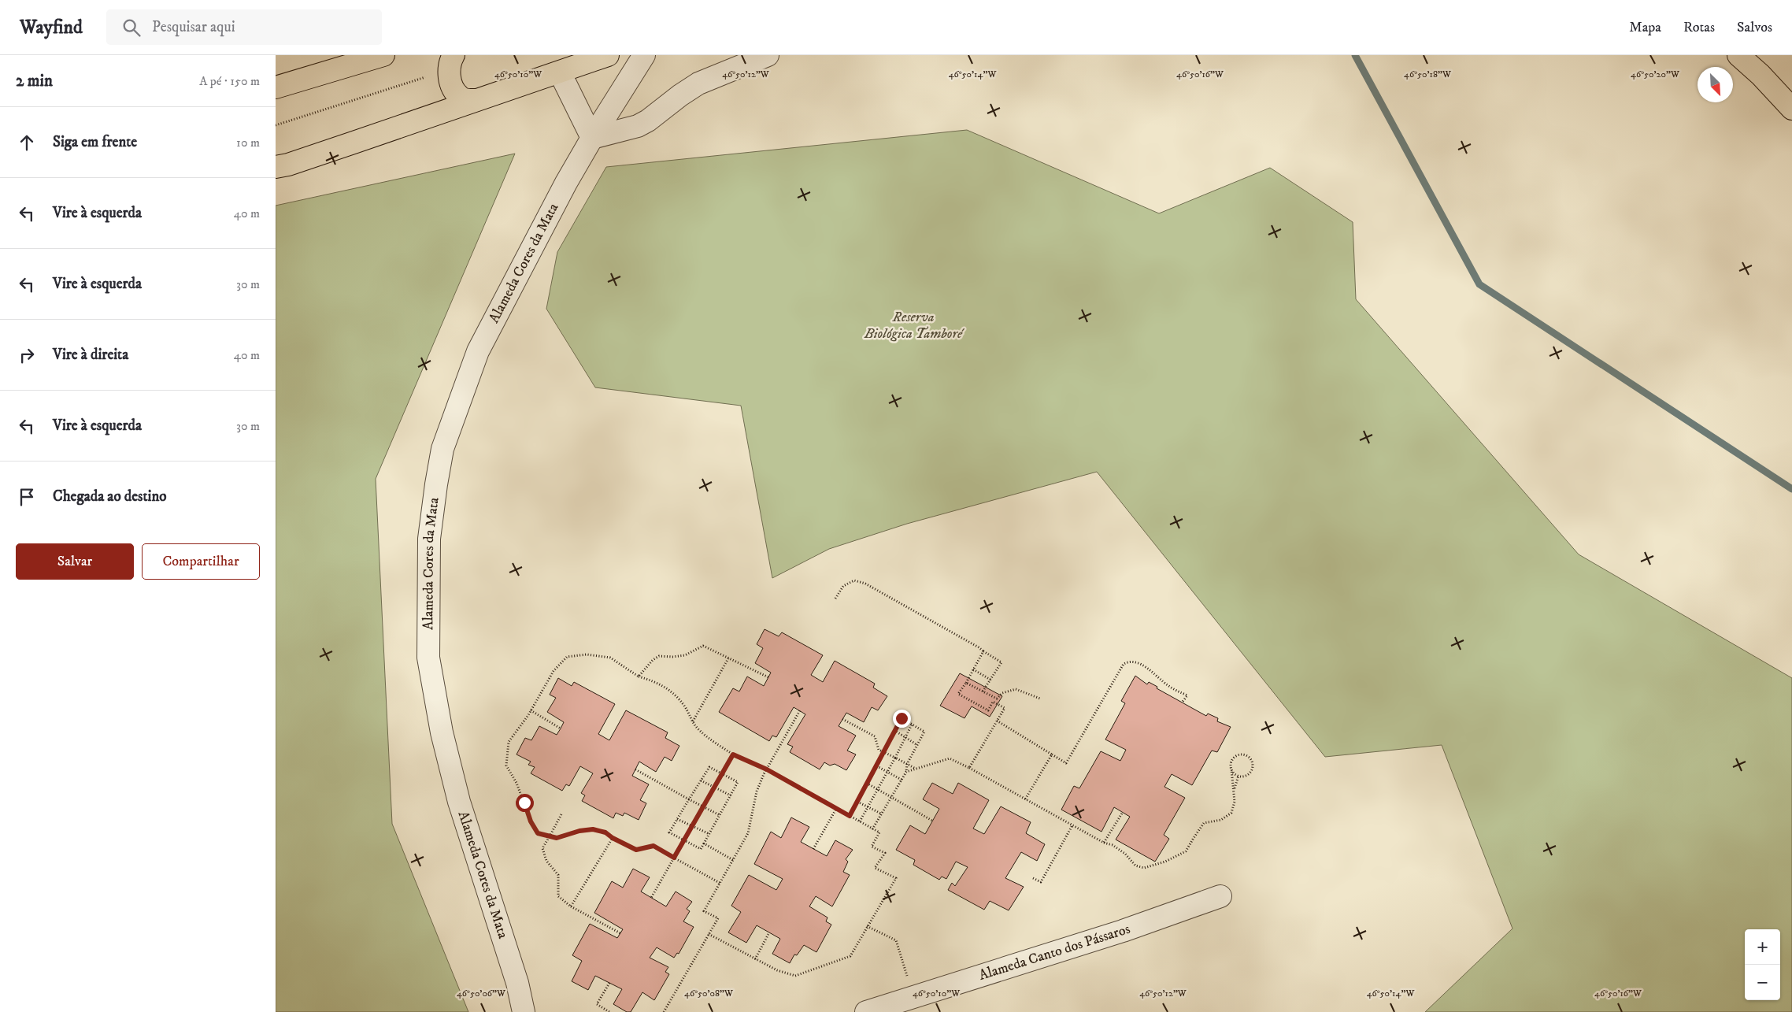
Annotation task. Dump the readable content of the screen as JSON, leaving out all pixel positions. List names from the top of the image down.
{
  "streets": {
    "street": ["Alameda Cores da Mata", "Alameda Canto dos Pássaros"]
  },
  "parks": ["Reserva Biológica Tamboré"],
  "north": "bottom right",
  "page": {
    "header": "Wayfind",
    "search": "Pesquisar aqui",
    "nav": ["Mapa", "Rotas", "Salvos"],
    "heading": ["2 min", "A pé · 150 m"],
    "list": [
      ["Siga em frente", "10 m"],
      ["Vire à esquerda", "40 m"],
      ["Vire à esquerda", "30 m"],
      ["Vire à direita", "40 m"],
      ["Vire à esquerda", "30 m"],
      "Chegada ao destino"
    ],
    "buttons": ["Salvar", "Compartilhar"],
    "map_buttons": ["+", "−"]
  },
  "coordinates": [
    "46°50'10\"W",
    "46°50'12\"W",
    "46°50'14\"W",
    "46°50'16\"W",
    "46°50'18\"W",
    "46°50'20\"W",
    "46°50'06\"W",
    "46°50'08\"W"
  ]
}
